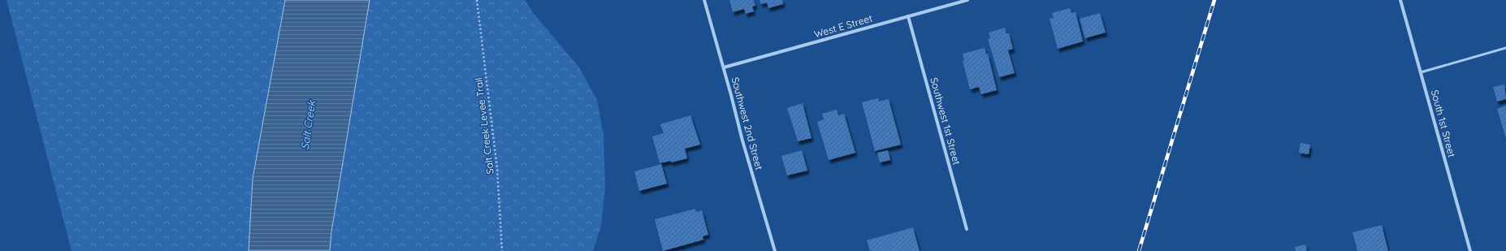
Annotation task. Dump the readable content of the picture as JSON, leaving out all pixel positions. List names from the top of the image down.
{
  "streets": {
    "street": [
      "West E Street",
      "Southwest 1st Street",
      "Southwest 2nd Street",
      "South 1st Street"
    ],
    "path": ["Salt Creek Levee Trail"]
  },
  "crossings": [
    ["West E Street", "Southwest 1st Street"],
    ["West E Street", "Southwest 2nd Street"]
  ],
  "water": ["Salt Creek"]
}
